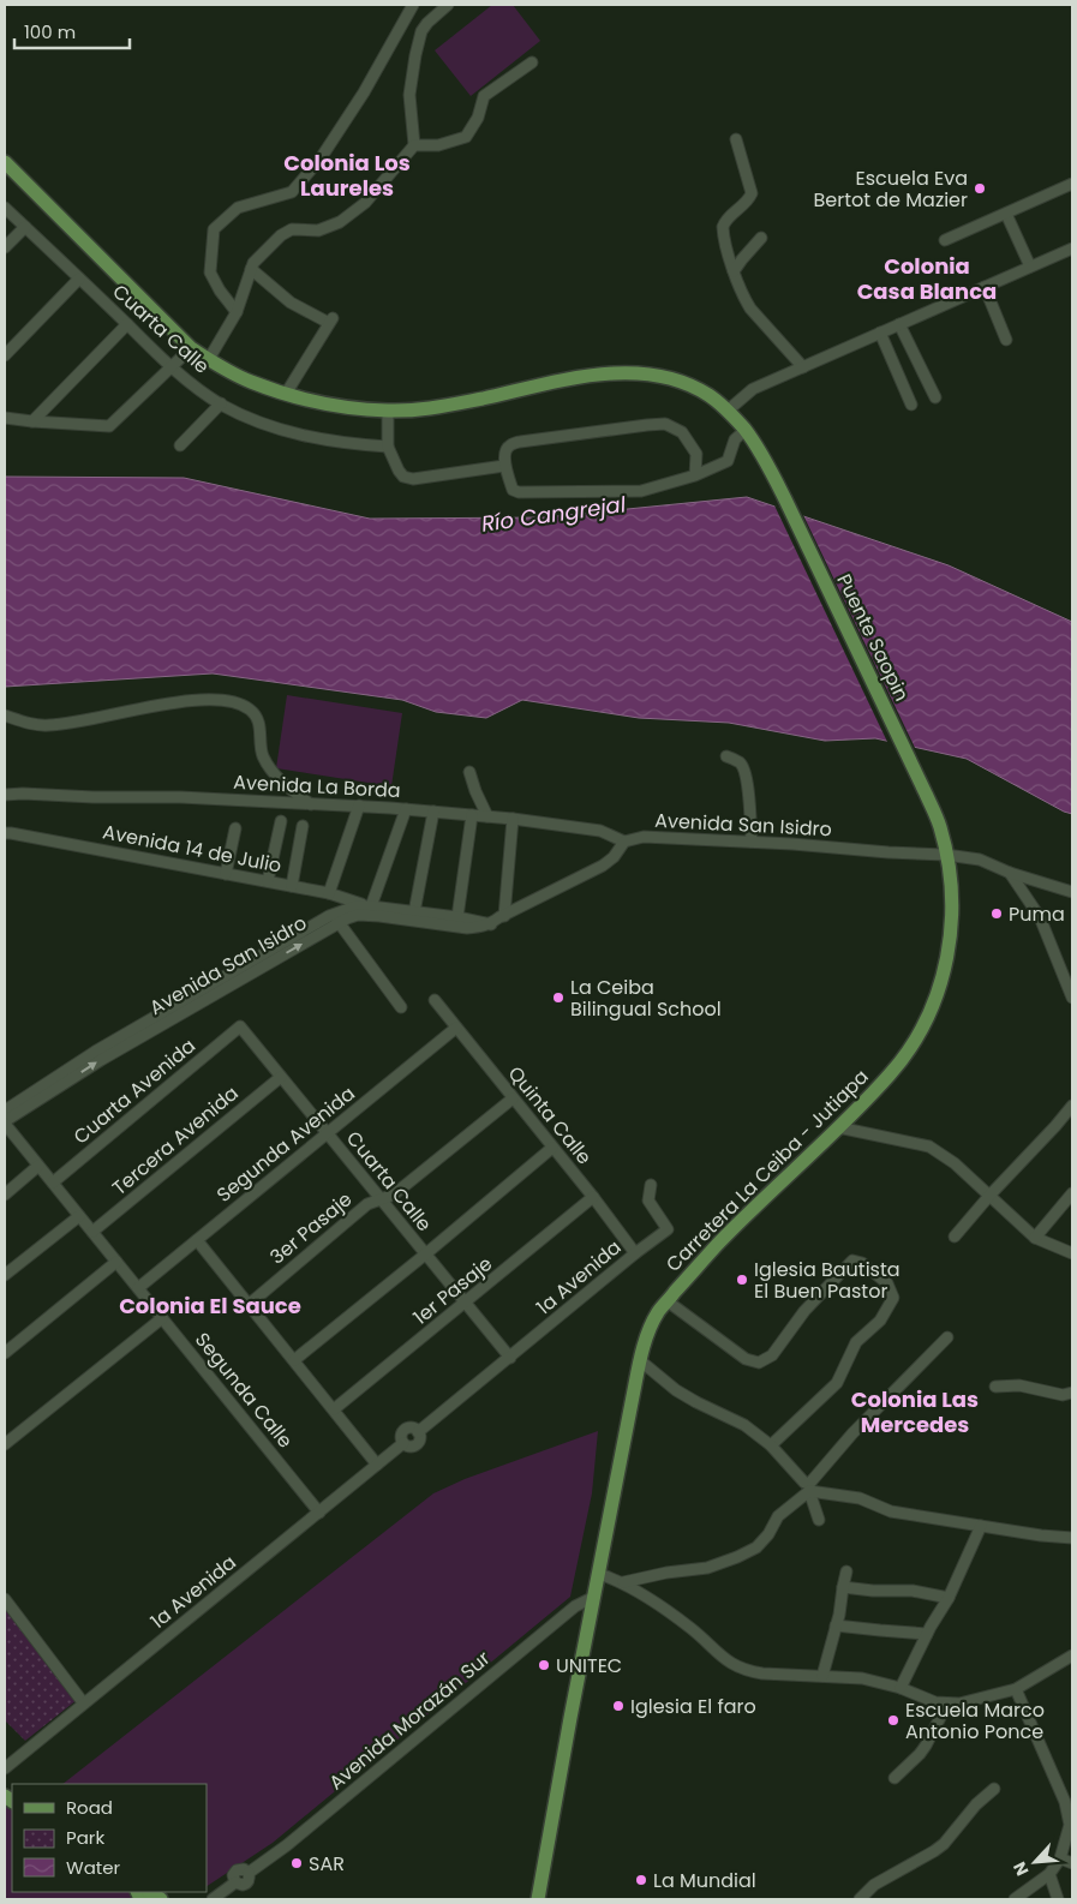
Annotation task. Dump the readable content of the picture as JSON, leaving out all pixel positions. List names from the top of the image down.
{
  "streets": {
    "main road": ["Puente Saopin", "Carretera La Ceiba - Jutiapa"],
    "street": [
      "Cuarta Calle",
      "Avenida La Borda",
      "Avenida San Isidro",
      "Avenida 14 de Julio",
      "Cuarta Avenida",
      "Quinta Calle",
      "Tercera Avenida",
      "Segunda Avenida",
      "3er Pasaje",
      "1a Avenida",
      "1er Pasaje",
      "Segunda Calle",
      "Avenida Morazán Sur"
    ]
  },
  "crossings": [
    ["Cuarta Calle", "Cuarta Avenida"],
    ["Cuarta Calle", "Tercera Avenida"],
    ["Cuarta Calle", "Segunda Avenida"],
    ["Cuarta Calle", "3er Pasaje"],
    ["Cuarta Calle", "1a Avenida"],
    ["Cuarta Calle", "1er Pasaje"],
    ["Puente Saopin", "Carretera La Ceiba - Jutiapa"],
    ["Avenida La Borda", "Avenida San Isidro"],
    ["Avenida San Isidro", "Avenida 14 de Julio"],
    ["Avenida San Isidro", "Carretera La Ceiba - Jutiapa"],
    ["Avenida San Isidro", "Segunda Calle"],
    ["Cuarta Avenida", "Segunda Calle"],
    ["Quinta Calle", "Segunda Avenida"],
    ["Quinta Calle", "3er Pasaje"],
    ["Quinta Calle", "1a Avenida"],
    ["Quinta Calle", "1er Pasaje"],
    ["Tercera Avenida", "Segunda Calle"],
    ["Segunda Avenida", "Segunda Calle"],
    ["Carretera La Ceiba - Jutiapa", "Avenida Morazán Sur"],
    ["1a Avenida", "Segunda Calle"]
  ],
  "districts": [
    "Colonia Los Laureles",
    "Colonia Casa Blanca",
    "Colonia El Sauce",
    "Colonia Las Mercedes"
  ],
  "water": ["Río Cangrejal"],
  "places": [
    "Escuela Eva Bertot de Mazier",
    "Puma",
    "La Ceiba Bilingual School",
    "Iglesia Bautista El Buen Pastor",
    "UNITEC",
    "Iglesia El faro",
    "Escuela Marco Antonio Ponce",
    "SAR",
    "La Mundial"
  ],
  "legend": ["Road", "Park", "Water"],
  "scale_bar": "100 m",
  "north": "bottom left"
}
